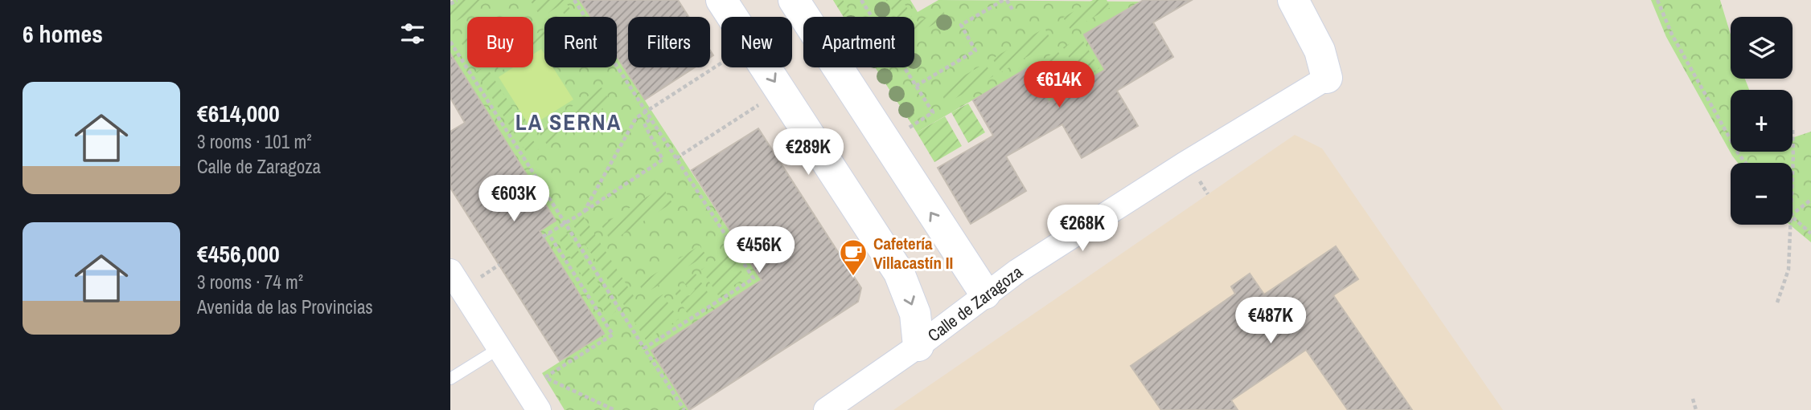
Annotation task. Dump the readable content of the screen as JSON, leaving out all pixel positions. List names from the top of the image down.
{
  "streets": {
    "street": ["Calle de Zaragoza"]
  },
  "districts": ["LA SERNA"],
  "places": {
    "cafe": ["Cafetería Villacastín II"]
  },
  "page": {
    "heading": "6 homes",
    "map_buttons": ["+", "−"],
    "chip": [
      "Buy",
      "Rent",
      "Filters",
      "New",
      "Apartment"
    ],
    "price": [
      "€614K",
      "€289K",
      "€603K",
      "€268K",
      "€456K",
      "€487K"
    ],
    "list": [
      {
        "name": "€614,000",
        "note": "3 rooms · 101 m² · Calle de Zaragoza"
      },
      {
        "name": "€456,000",
        "note": "3 rooms · 74 m² · Avenida de las Provincias"
      }
    ]
  }
}
